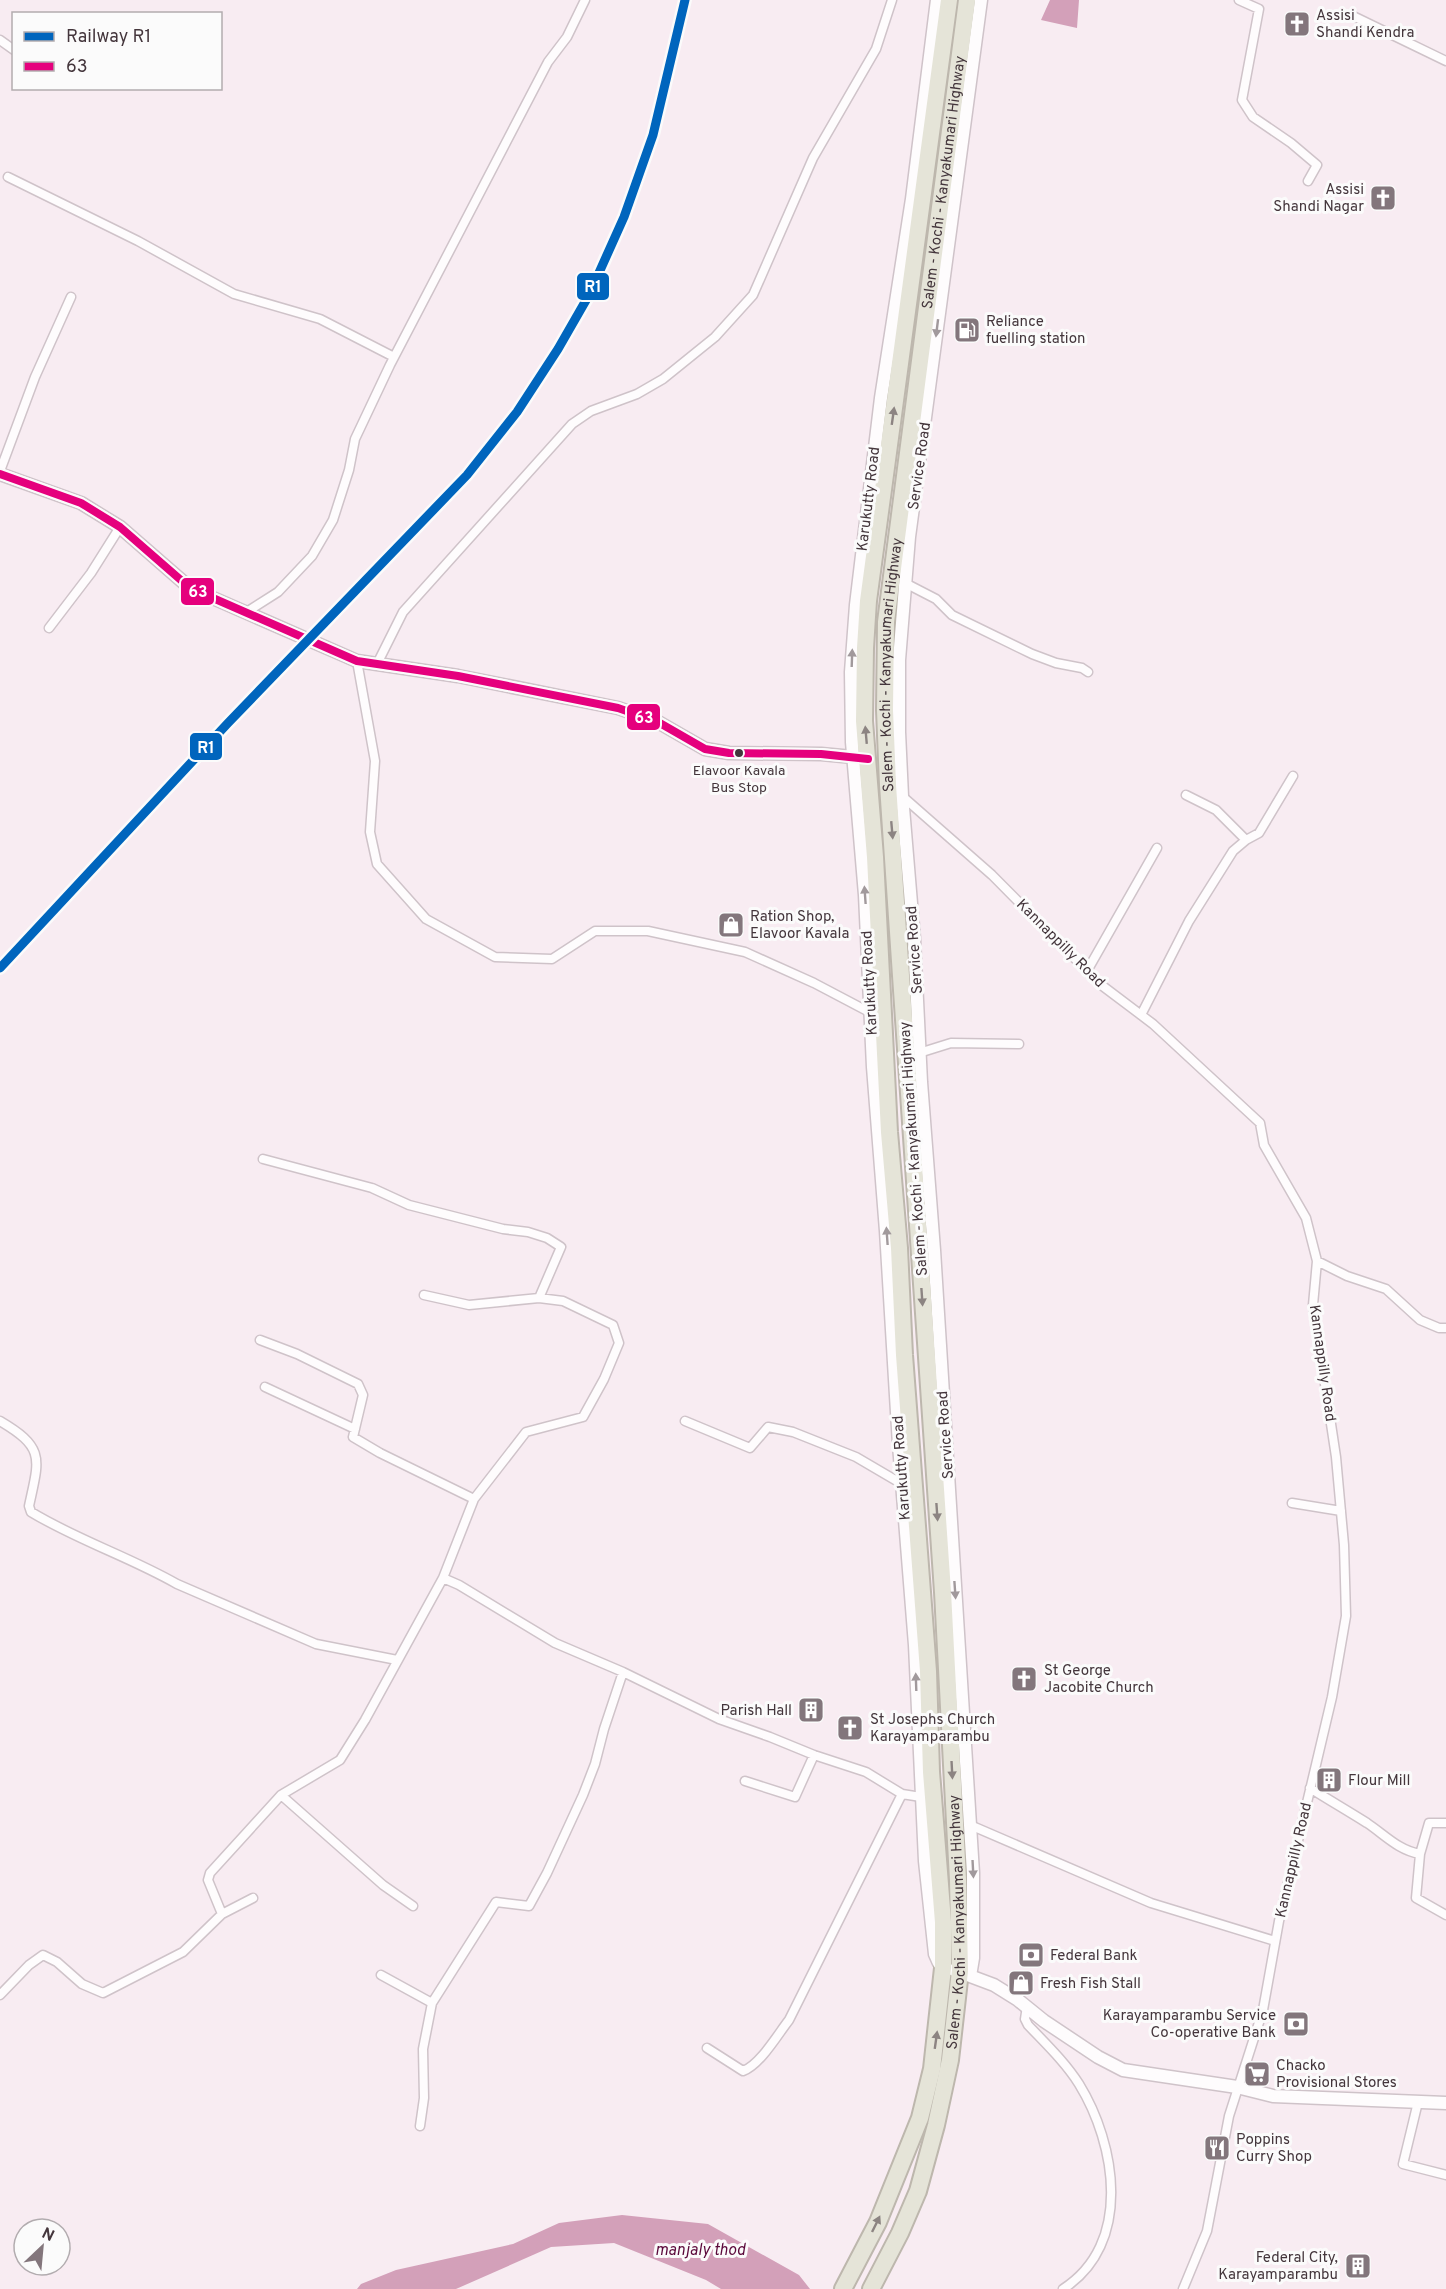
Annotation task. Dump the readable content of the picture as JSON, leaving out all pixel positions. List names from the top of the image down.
{
  "streets": {
    "highway": ["Salem - Kochi - Kanyakumari Highway"],
    "street": ["Service Road", "Karukutty Road", "Kannappilly Road"]
  },
  "crossings": [
    ["Salem - Kochi - Kanyakumari Highway", "Service Road"],
    ["Salem - Kochi - Kanyakumari Highway", "Karukutty Road"],
    ["Service Road", "Kannappilly Road"]
  ],
  "one_way": ["Service Road", "Karukutty Road"],
  "water": ["manjaly thod"],
  "places": {
    "church": [
      "Assisi Shandi Kendra",
      "Assisi Shandi Nagar",
      "St George Jacobite Church",
      "St Josephs Church Karayamparambu"
    ],
    "fuel station": ["Reliance fuelling station"],
    "other": ["Elavoor Kavala Bus Stop"],
    "shop": ["Ration Shop, Elavoor Kavala", "Fresh Fish Stall"],
    "building": ["Parish Hall", "Flour Mill", "Federal City, Karayamparambu"],
    "bank": ["Federal Bank", "Karayamparambu Service Co-operative Bank"],
    "supermarket": ["Chacko Provisional Stores"],
    "restaurant": ["Poppins Curry Shop"]
  },
  "lines": ["rail line R1", "transit line 63"],
  "legend": ["Railway R1", "63"],
  "north": "top right"
}
